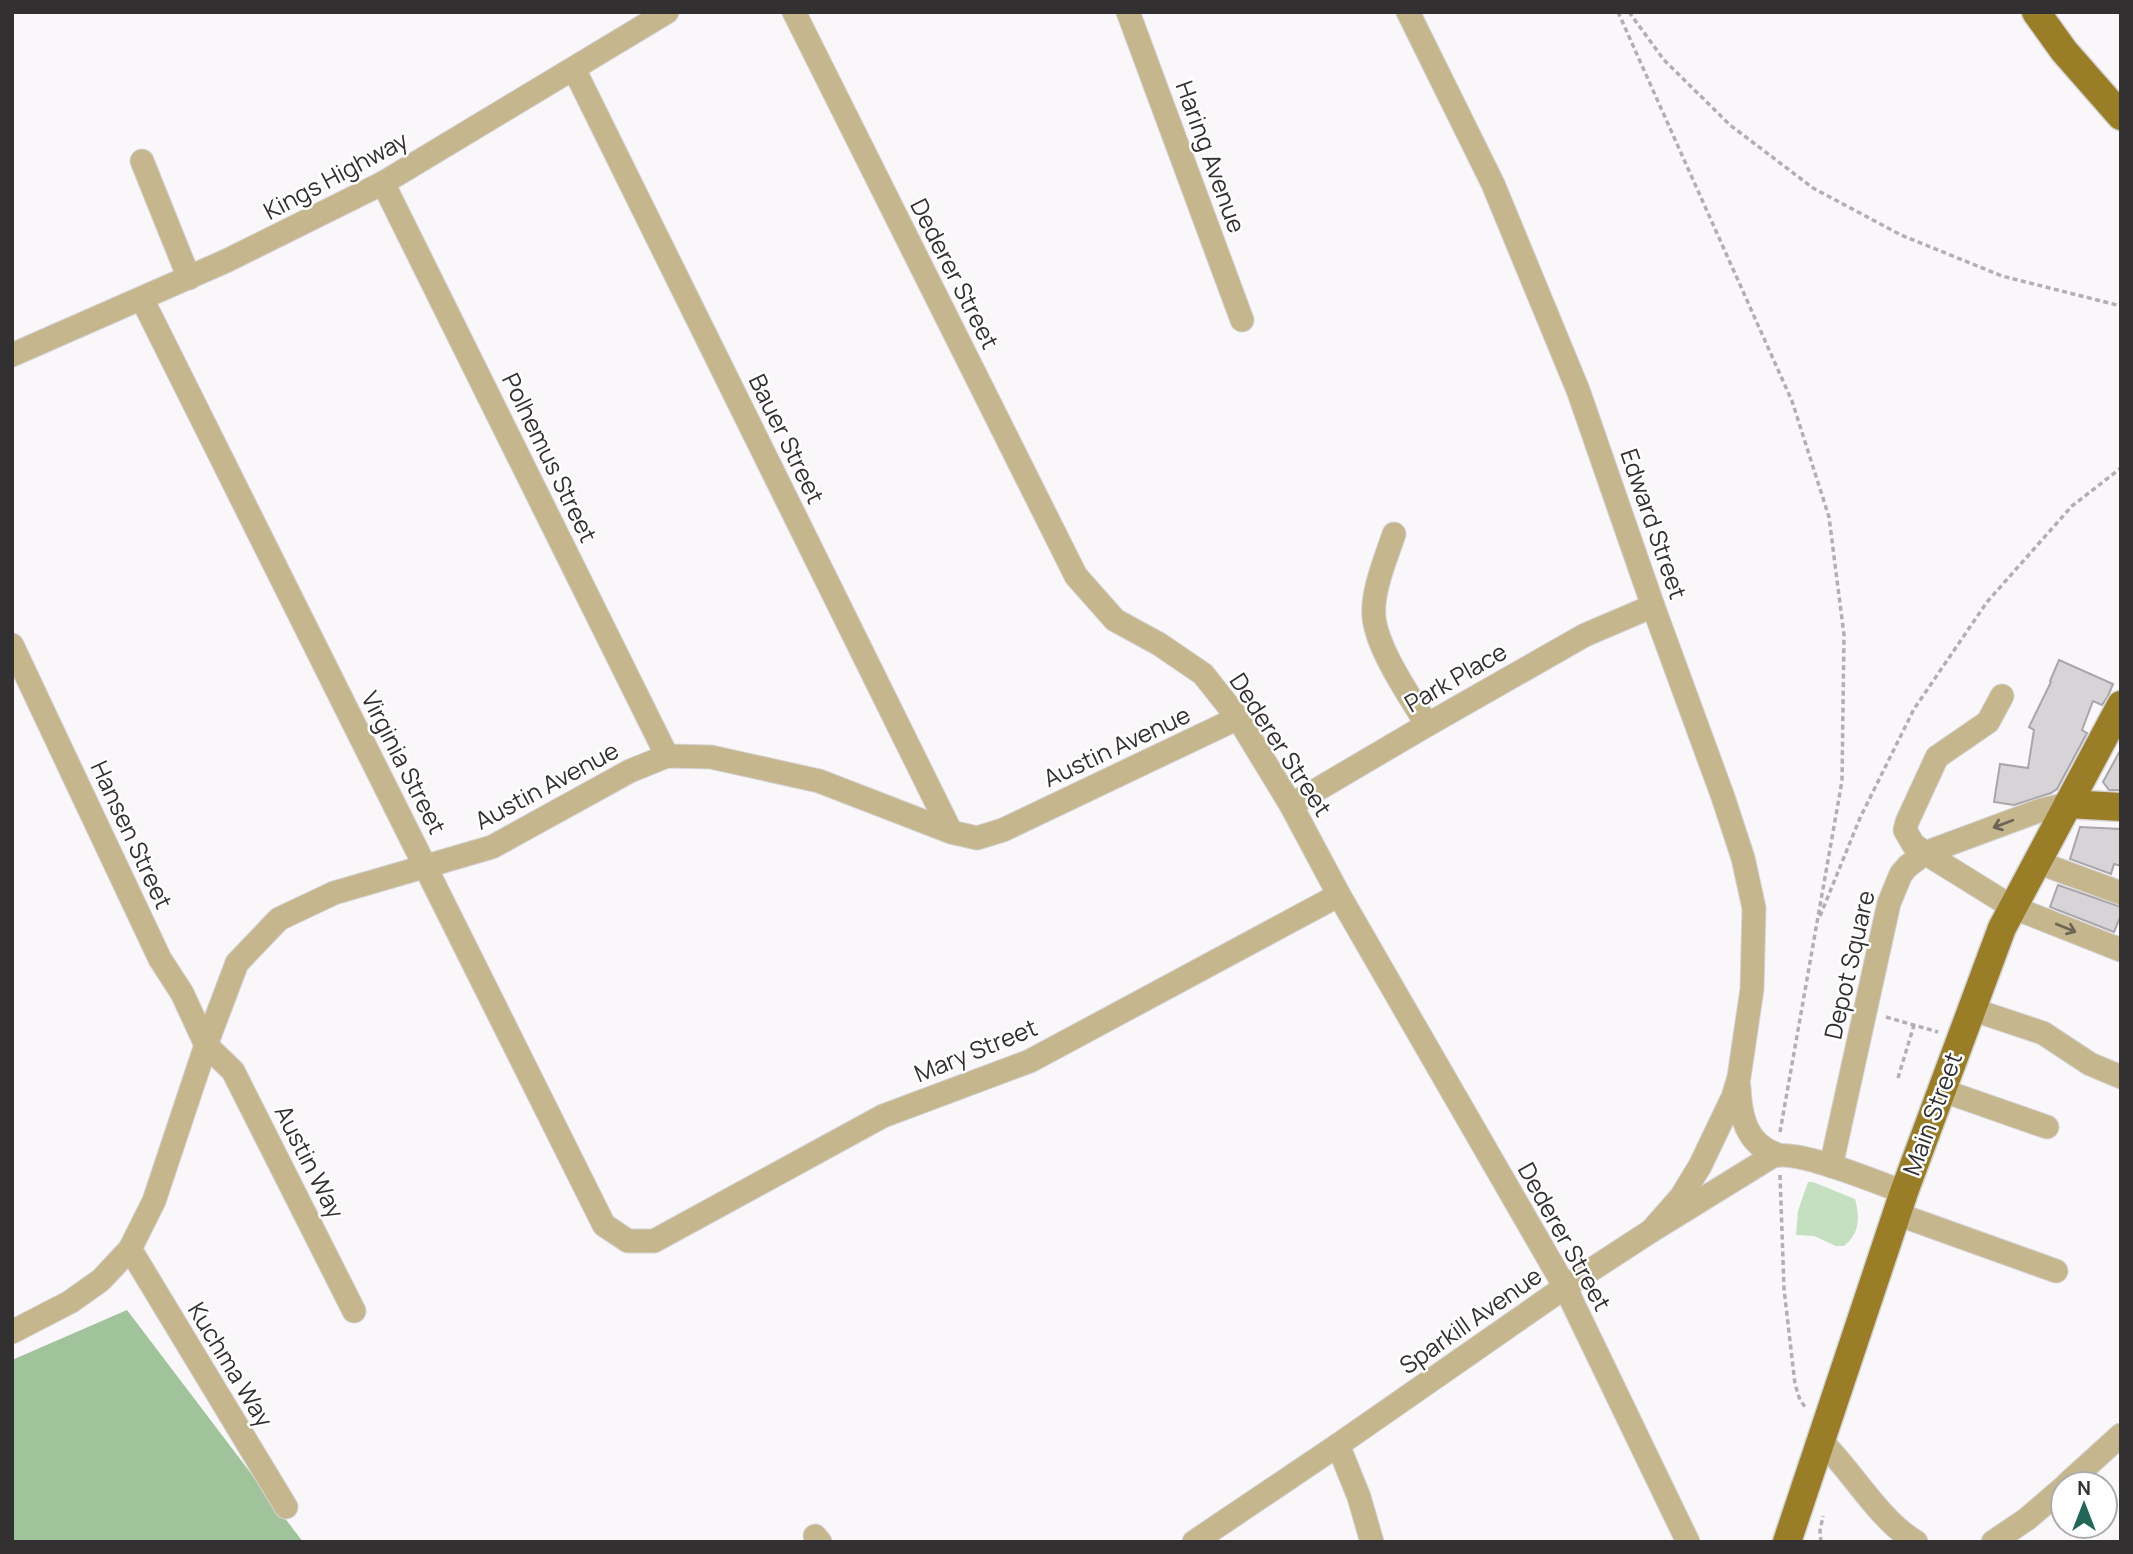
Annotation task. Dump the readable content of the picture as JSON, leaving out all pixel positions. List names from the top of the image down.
{
  "streets": {
    "main road": ["Main Street"],
    "street": [
      "Haring Avenue",
      "Kings Highway",
      "Dederer Street",
      "Bauer Street",
      "Polhemus Street",
      "Edward Street",
      "Park Place",
      "Austin Avenue",
      "Virginia Street",
      "Hansen Street",
      "Depot Square",
      "Mary Street",
      "Austin Way",
      "Sparkill Avenue",
      "Kuchma Way"
    ]
  },
  "crossings": [
    ["Kings Highway", "Bauer Street"],
    ["Kings Highway", "Polhemus Street"],
    ["Kings Highway", "Virginia Street"],
    ["Dederer Street", "Park Place"],
    ["Dederer Street", "Austin Avenue"],
    ["Dederer Street", "Mary Street"],
    ["Dederer Street", "Sparkill Avenue"],
    ["Bauer Street", "Austin Avenue"],
    ["Polhemus Street", "Austin Avenue"],
    ["Edward Street", "Park Place"],
    ["Austin Avenue", "Virginia Street"],
    ["Austin Avenue", "Hansen Street"],
    ["Austin Avenue", "Austin Way"],
    ["Austin Avenue", "Kuchma Way"],
    ["Virginia Street", "Mary Street"],
    ["Hansen Street", "Austin Way"],
    ["Depot Square", "Main Street"]
  ],
  "north": "top"
}
